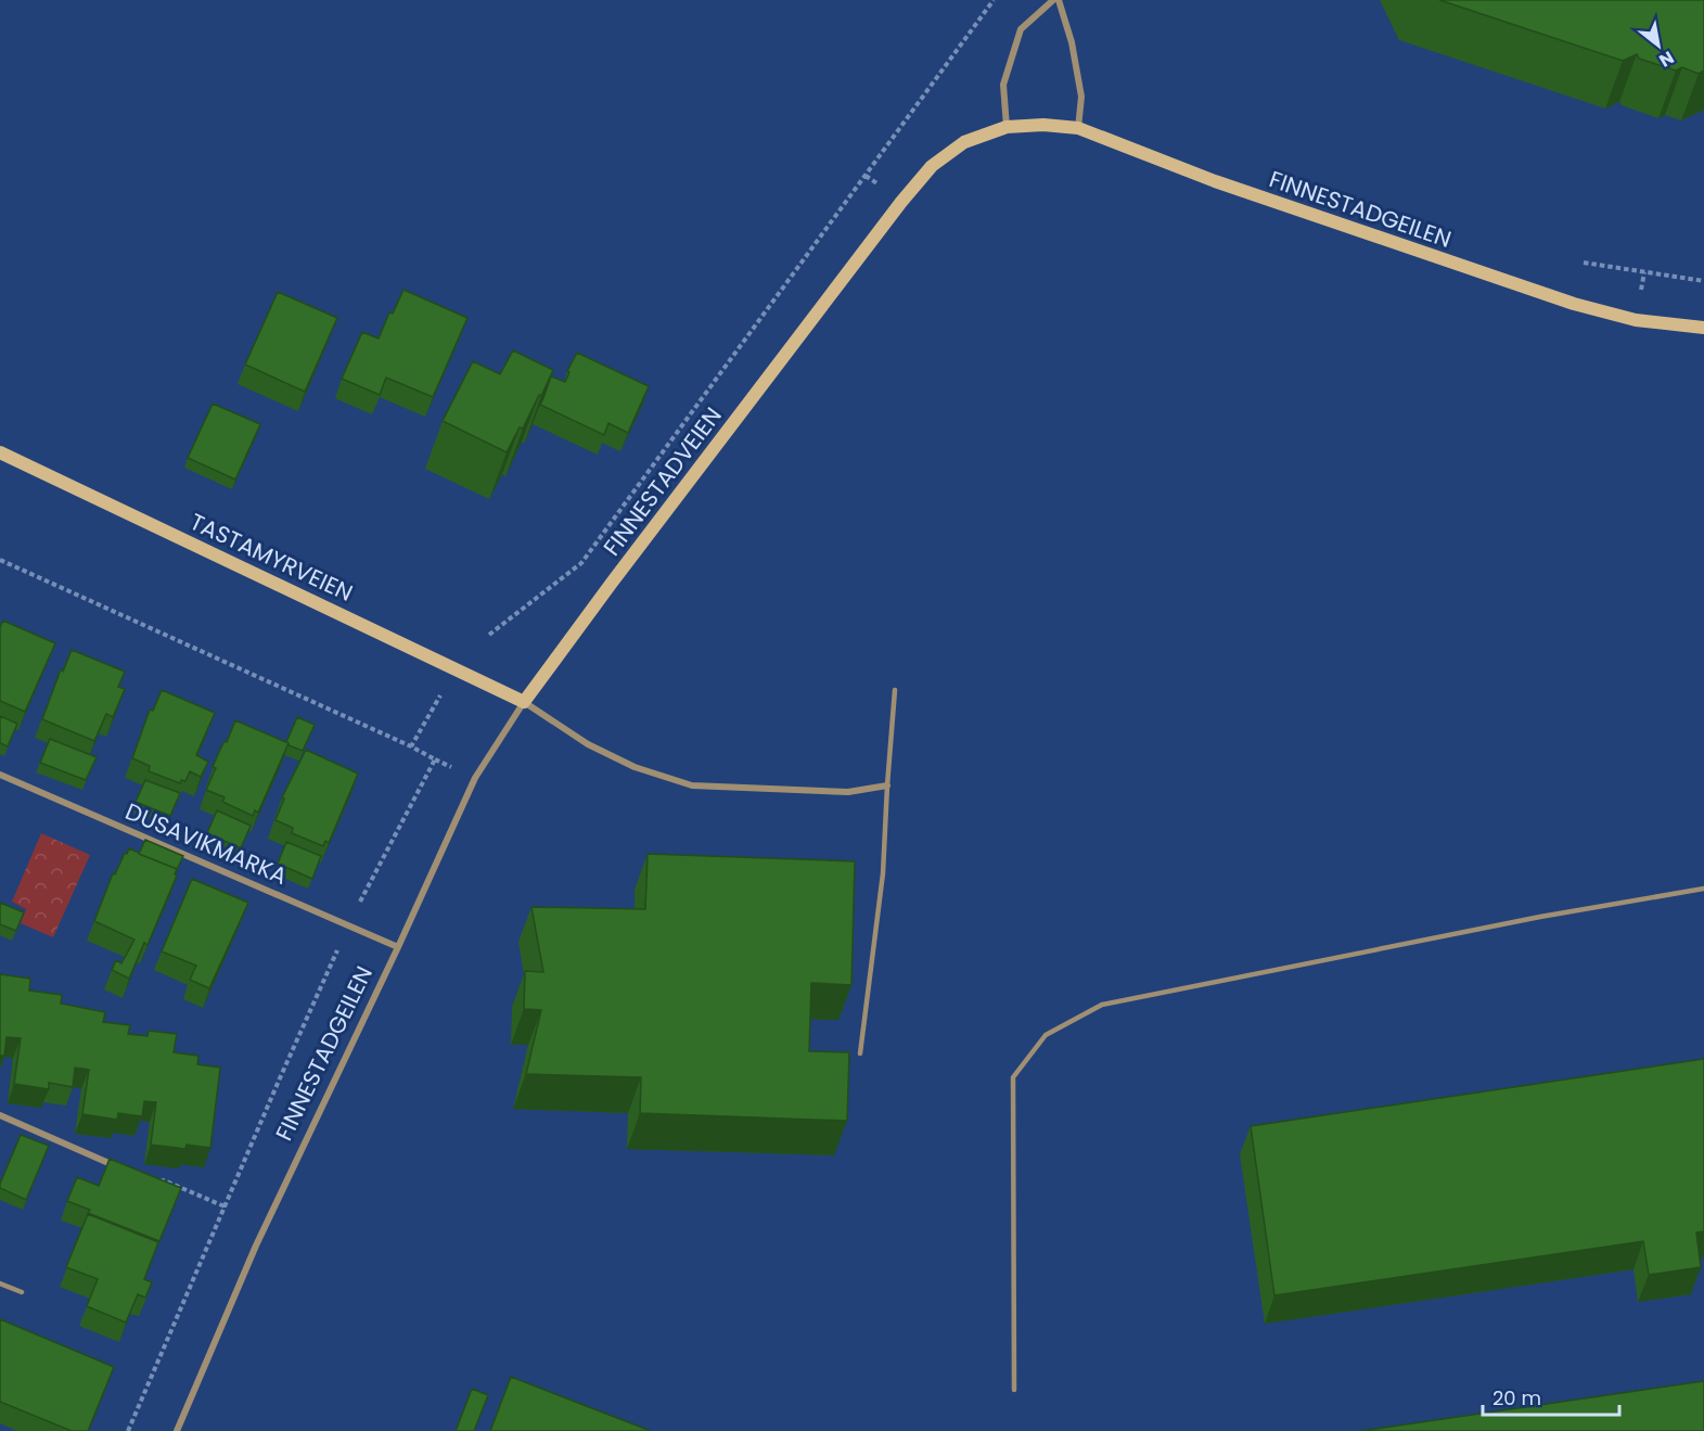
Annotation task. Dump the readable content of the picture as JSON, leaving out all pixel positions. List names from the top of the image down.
{
  "streets": {
    "main road": ["FINNESTADGEILEN", "FINNESTADVEIEN", "TASTAMYRVEIEN"],
    "street": ["DUSAVIKMARKA"]
  },
  "crossings": [
    ["FINNESTADGEILEN", "FINNESTADVEIEN"],
    ["FINNESTADGEILEN", "TASTAMYRVEIEN"],
    ["FINNESTADGEILEN", "DUSAVIKMARKA"],
    ["FINNESTADVEIEN", "TASTAMYRVEIEN"]
  ],
  "scale_bar": "20 m",
  "north": "bottom right"
}
